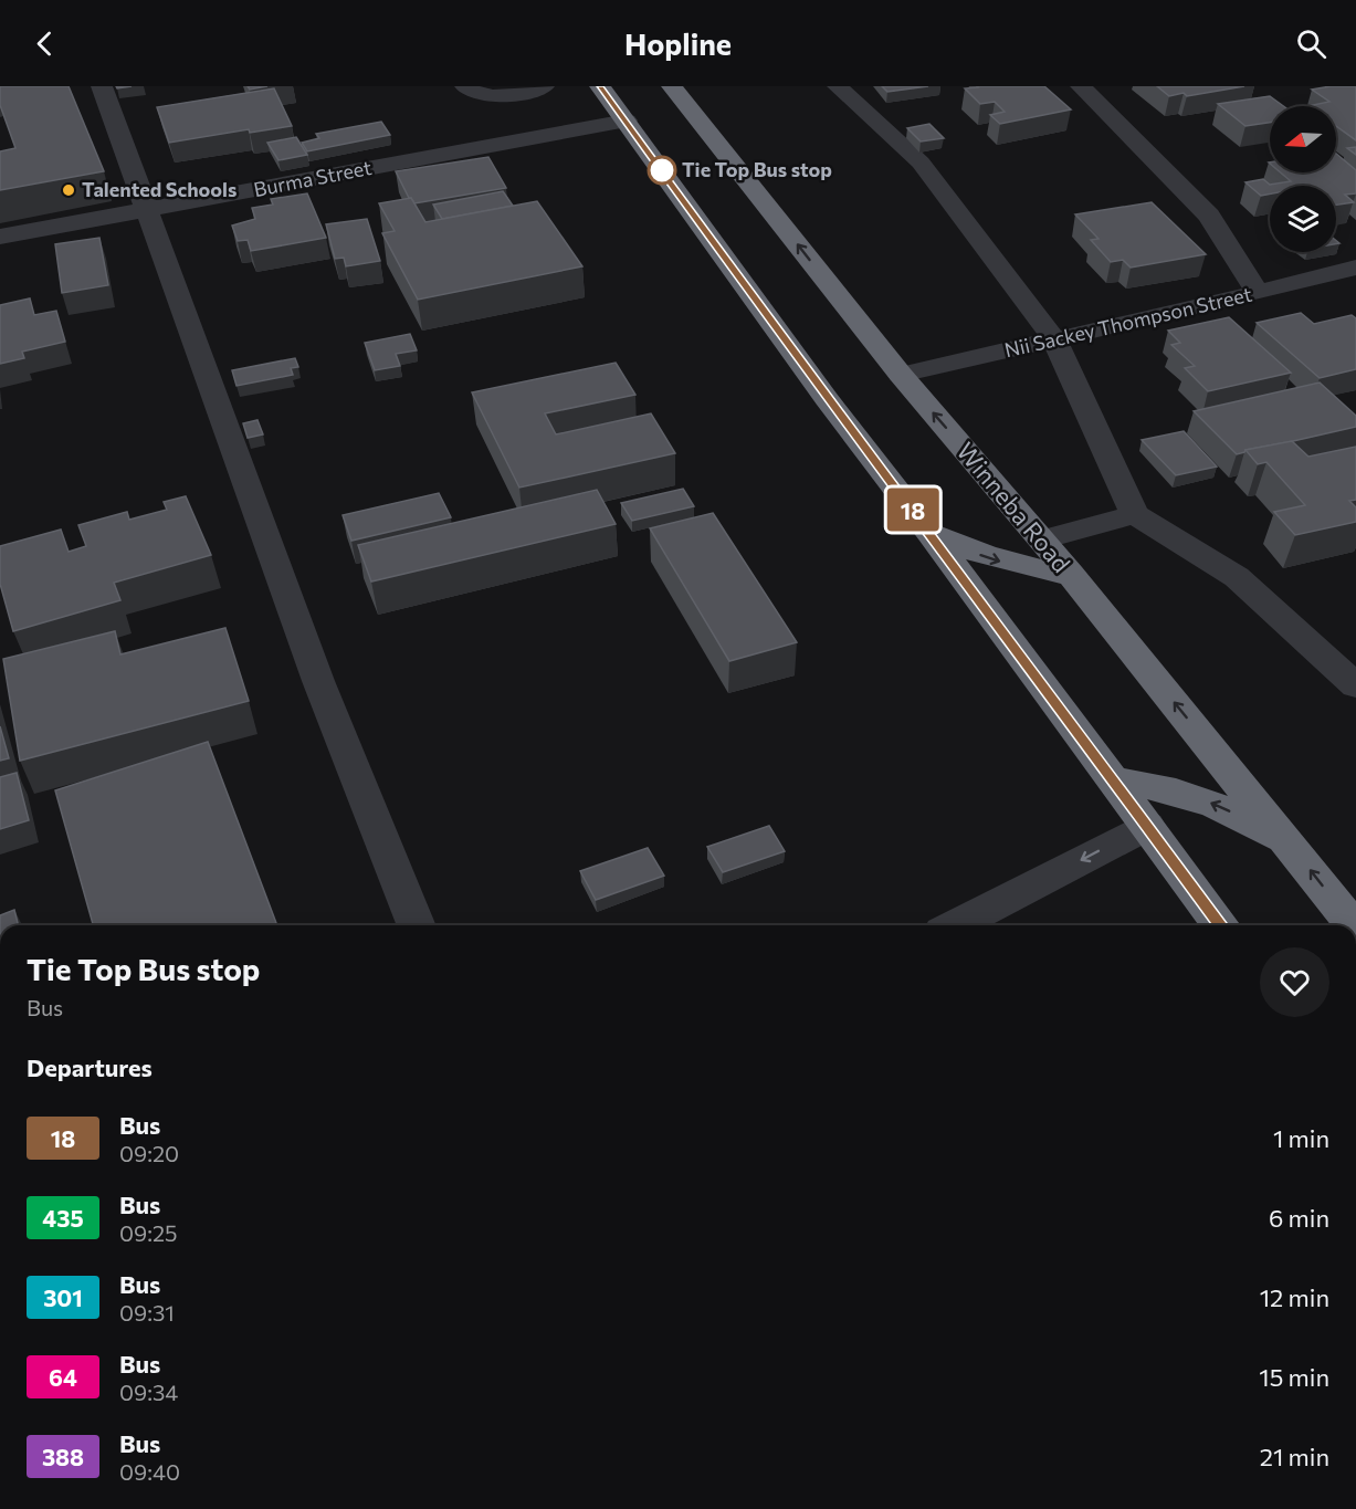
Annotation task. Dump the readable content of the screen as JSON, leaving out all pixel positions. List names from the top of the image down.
{
  "streets": {
    "highway": ["Winneba Road"],
    "street": ["Burma Street", "Nii Sackey Thompson Street"]
  },
  "crossings": [
    ["Nii Sackey Thompson Street", "Winneba Road"]
  ],
  "places": ["Tie Top Bus stop", "Talented Schools"],
  "lines": ["bus line 18"],
  "north": "left",
  "page": {
    "header": "Hopline",
    "on_map": "18",
    "heading": [
      ["Tie Top Bus stop", "Bus"],
      "Departures"
    ],
    "list": [
      {
        "mark": "18",
        "name": "Bus",
        "note": "09:20",
        "value": "1 min"
      },
      {
        "mark": "435",
        "name": "Bus",
        "note": "09:25",
        "value": "6 min"
      },
      {
        "mark": "301",
        "name": "Bus",
        "note": "09:31",
        "value": "12 min"
      },
      {
        "mark": "64",
        "name": "Bus",
        "note": "09:34",
        "value": "15 min"
      },
      {
        "mark": "388",
        "name": "Bus",
        "note": "09:40",
        "value": "21 min"
      }
    ]
  }
}
